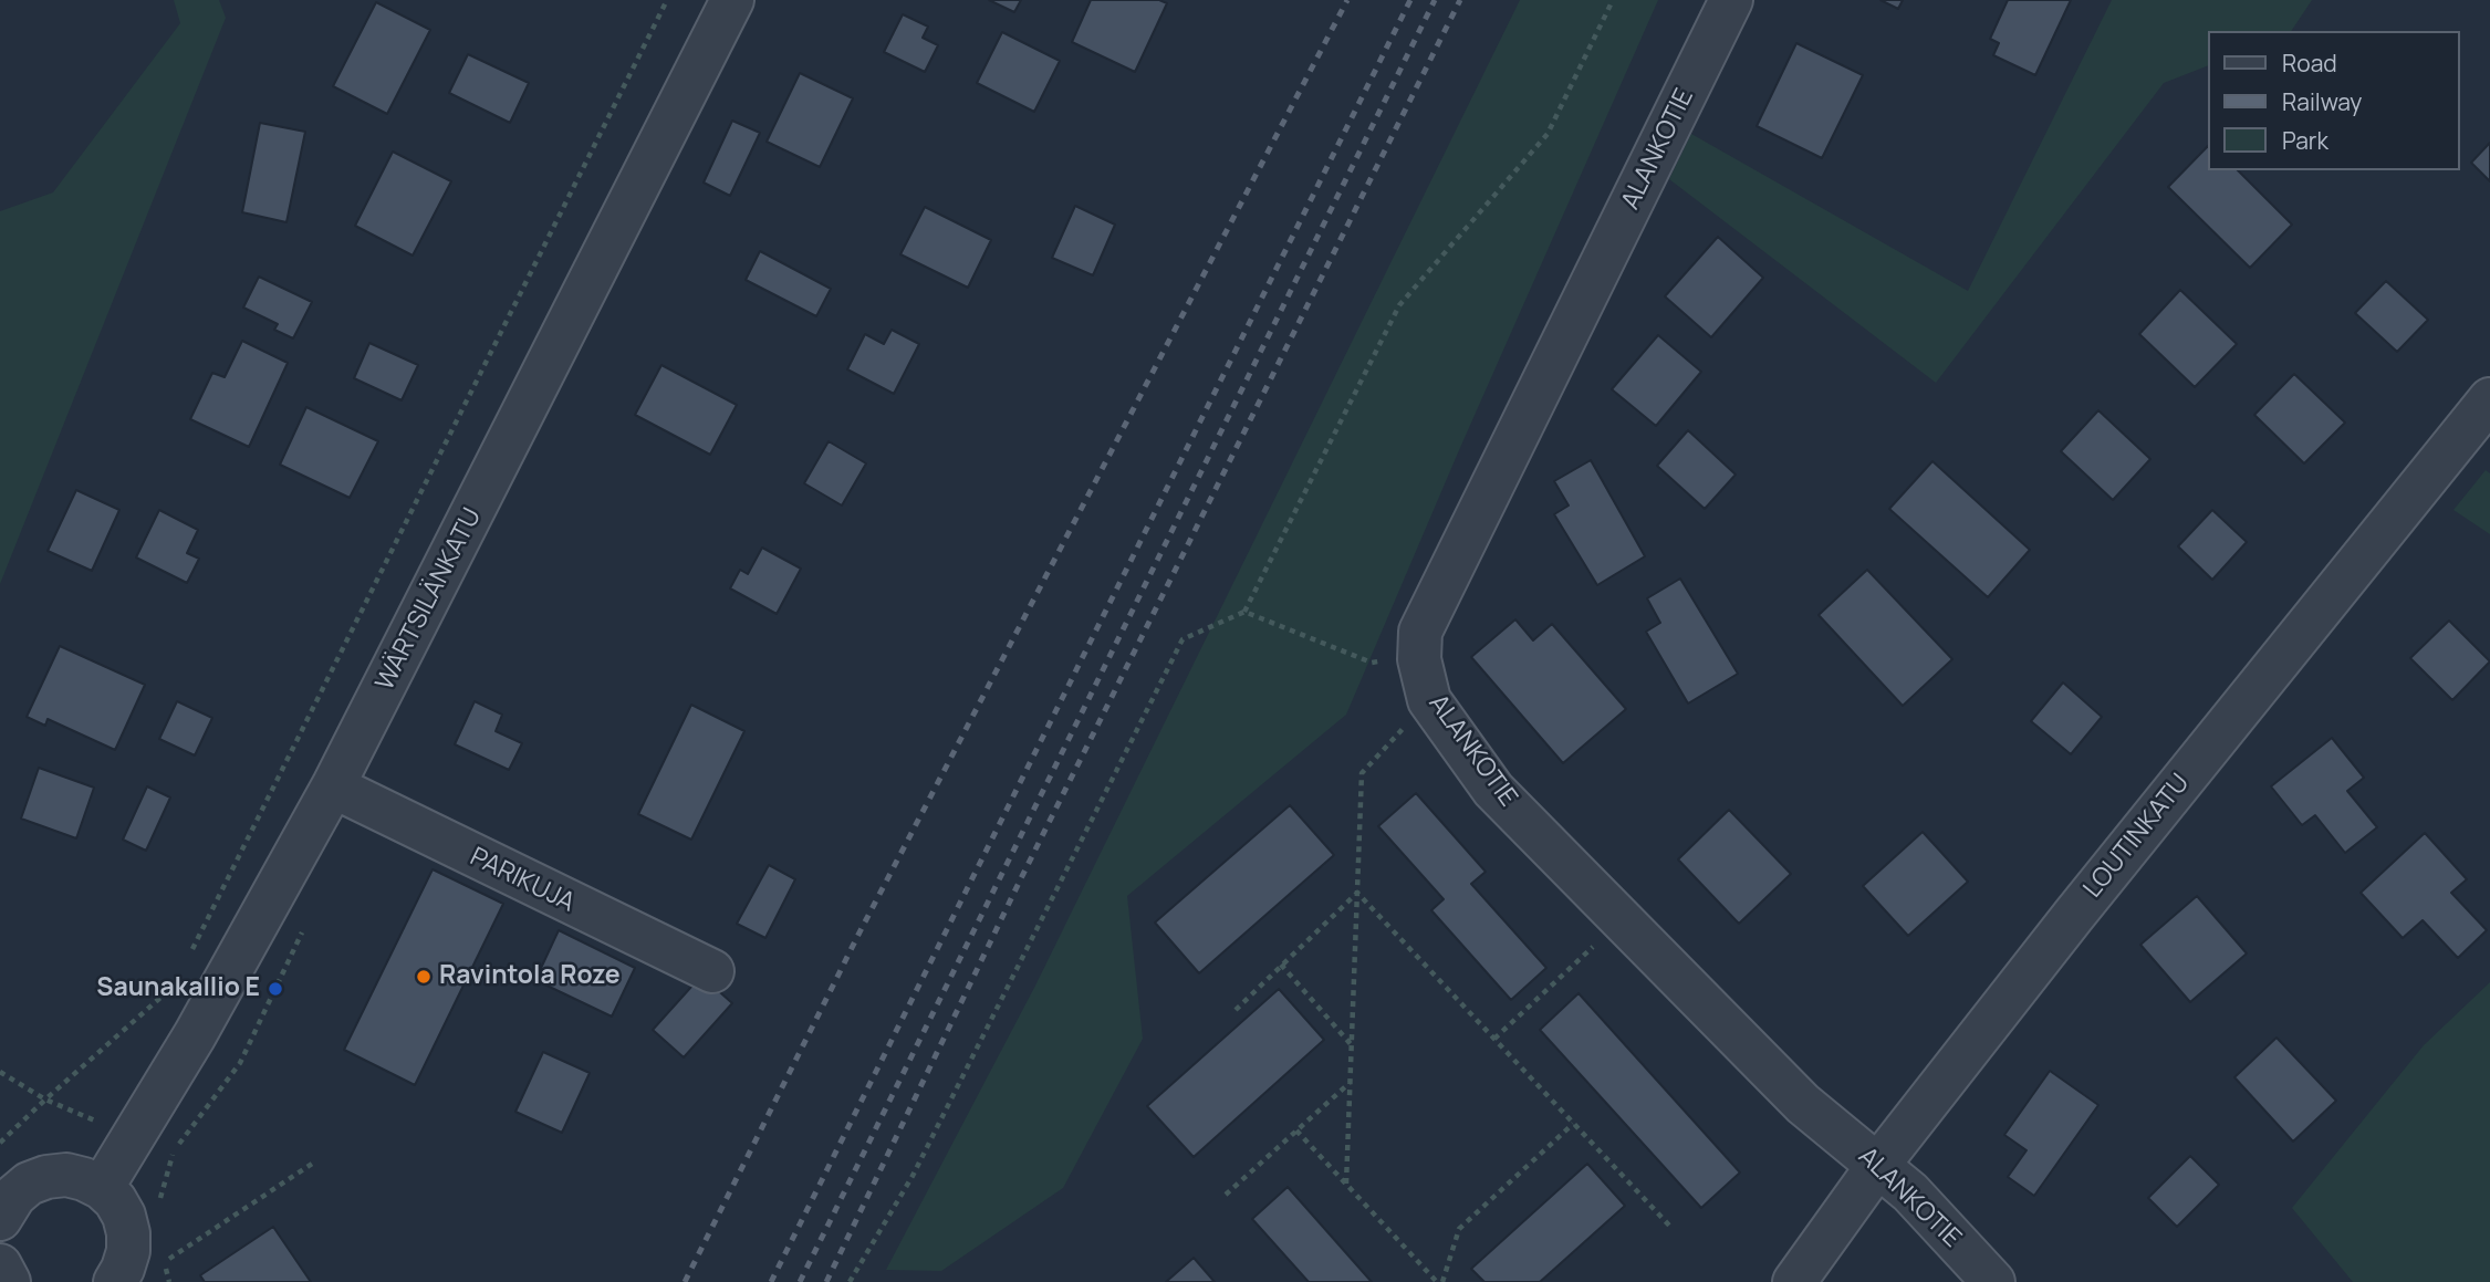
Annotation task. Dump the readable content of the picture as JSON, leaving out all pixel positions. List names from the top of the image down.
{
  "streets": {
    "street": [
      "ALANKOTIE",
      "WÄRTSILÄNKATU",
      "LOUTINKATU",
      "PARIKUJA"
    ]
  },
  "crossings": [
    ["ALANKOTIE", "LOUTINKATU"],
    ["WÄRTSILÄNKATU", "PARIKUJA"]
  ],
  "places": ["Ravintola Roze", "Saunakallio E"],
  "legend": ["Road", "Railway", "Park"]
}
